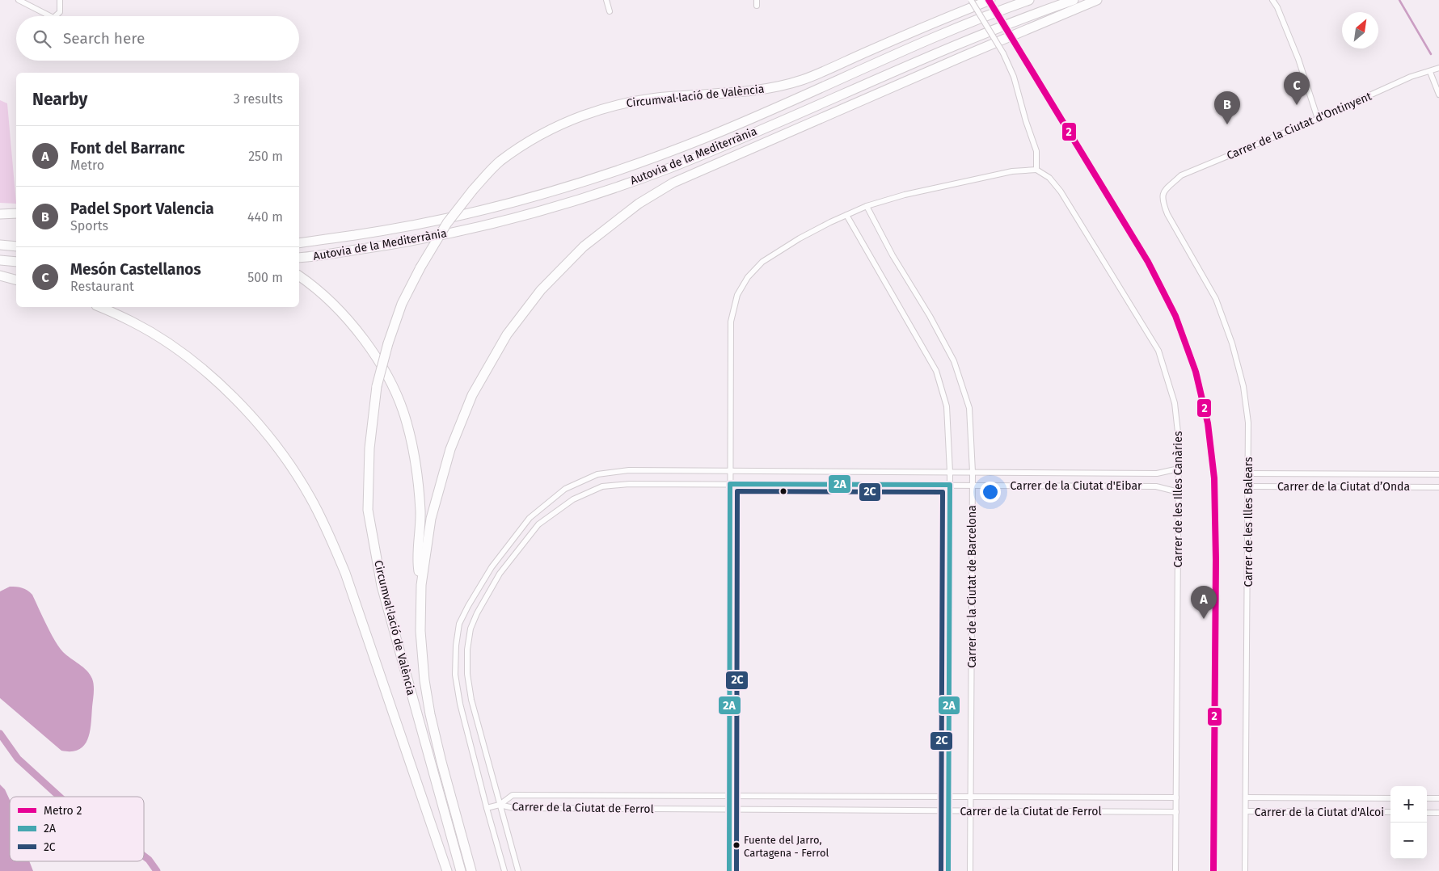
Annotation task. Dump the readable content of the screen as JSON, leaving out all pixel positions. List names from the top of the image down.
{
  "streets": {
    "highway": ["Circumval·lació de València", "Autovia de la Mediterrània"],
    "street": [
      "Carrer de la Ciutat d'Ontinyent",
      "Carrer de la Ciutat d'Eibar",
      "Carrer de la Ciutat d’Onda",
      "Carrer de les Illes Canàries",
      "Carrer de les Illes Balears",
      "Carrer de la Ciutat de Barcelona",
      "Carrer de la Ciutat de Ferrol",
      "Carrer de la Ciutat d'Alcoi"
    ]
  },
  "crossings": [
    ["Carrer de la Ciutat d'Ontinyent", "Carrer de les Illes Balears"],
    ["Carrer de la Ciutat d'Eibar", "Carrer de les Illes Canàries"],
    ["Carrer de la Ciutat d'Eibar", "Carrer de la Ciutat de Barcelona"],
    ["Carrer de la Ciutat d'Eibar", "Carrer de la Ciutat de Ferrol"],
    ["Carrer de la Ciutat d’Onda", "Carrer de les Illes Balears"],
    ["Carrer de les Illes Canàries", "Carrer de la Ciutat de Ferrol"],
    ["Carrer de les Illes Balears", "Carrer de la Ciutat d'Alcoi"],
    ["Carrer de la Ciutat de Barcelona", "Carrer de la Ciutat de Ferrol"]
  ],
  "places": ["Fuente del Jarro, Cartagena - Ferrol"],
  "lines": ["metro line 2", "transit line 2A", "transit line 2C"],
  "legend": ["Metro 2", "2A", "2C"],
  "north": "top right",
  "page": {
    "search": "Search here",
    "pins": ["C", "B", "A"],
    "heading": ["Nearby", "3 results"],
    "list": [
      {
        "mark": "A",
        "name": "Font del Barranc",
        "note": "Metro",
        "value": "250 m"
      },
      {
        "mark": "B",
        "name": "Padel Sport Valencia",
        "note": "Sports",
        "value": "440 m"
      },
      {
        "mark": "C",
        "name": "Mesón Castellanos",
        "note": "Restaurant",
        "value": "500 m"
      }
    ],
    "map_buttons": ["+", "−"]
  }
}
